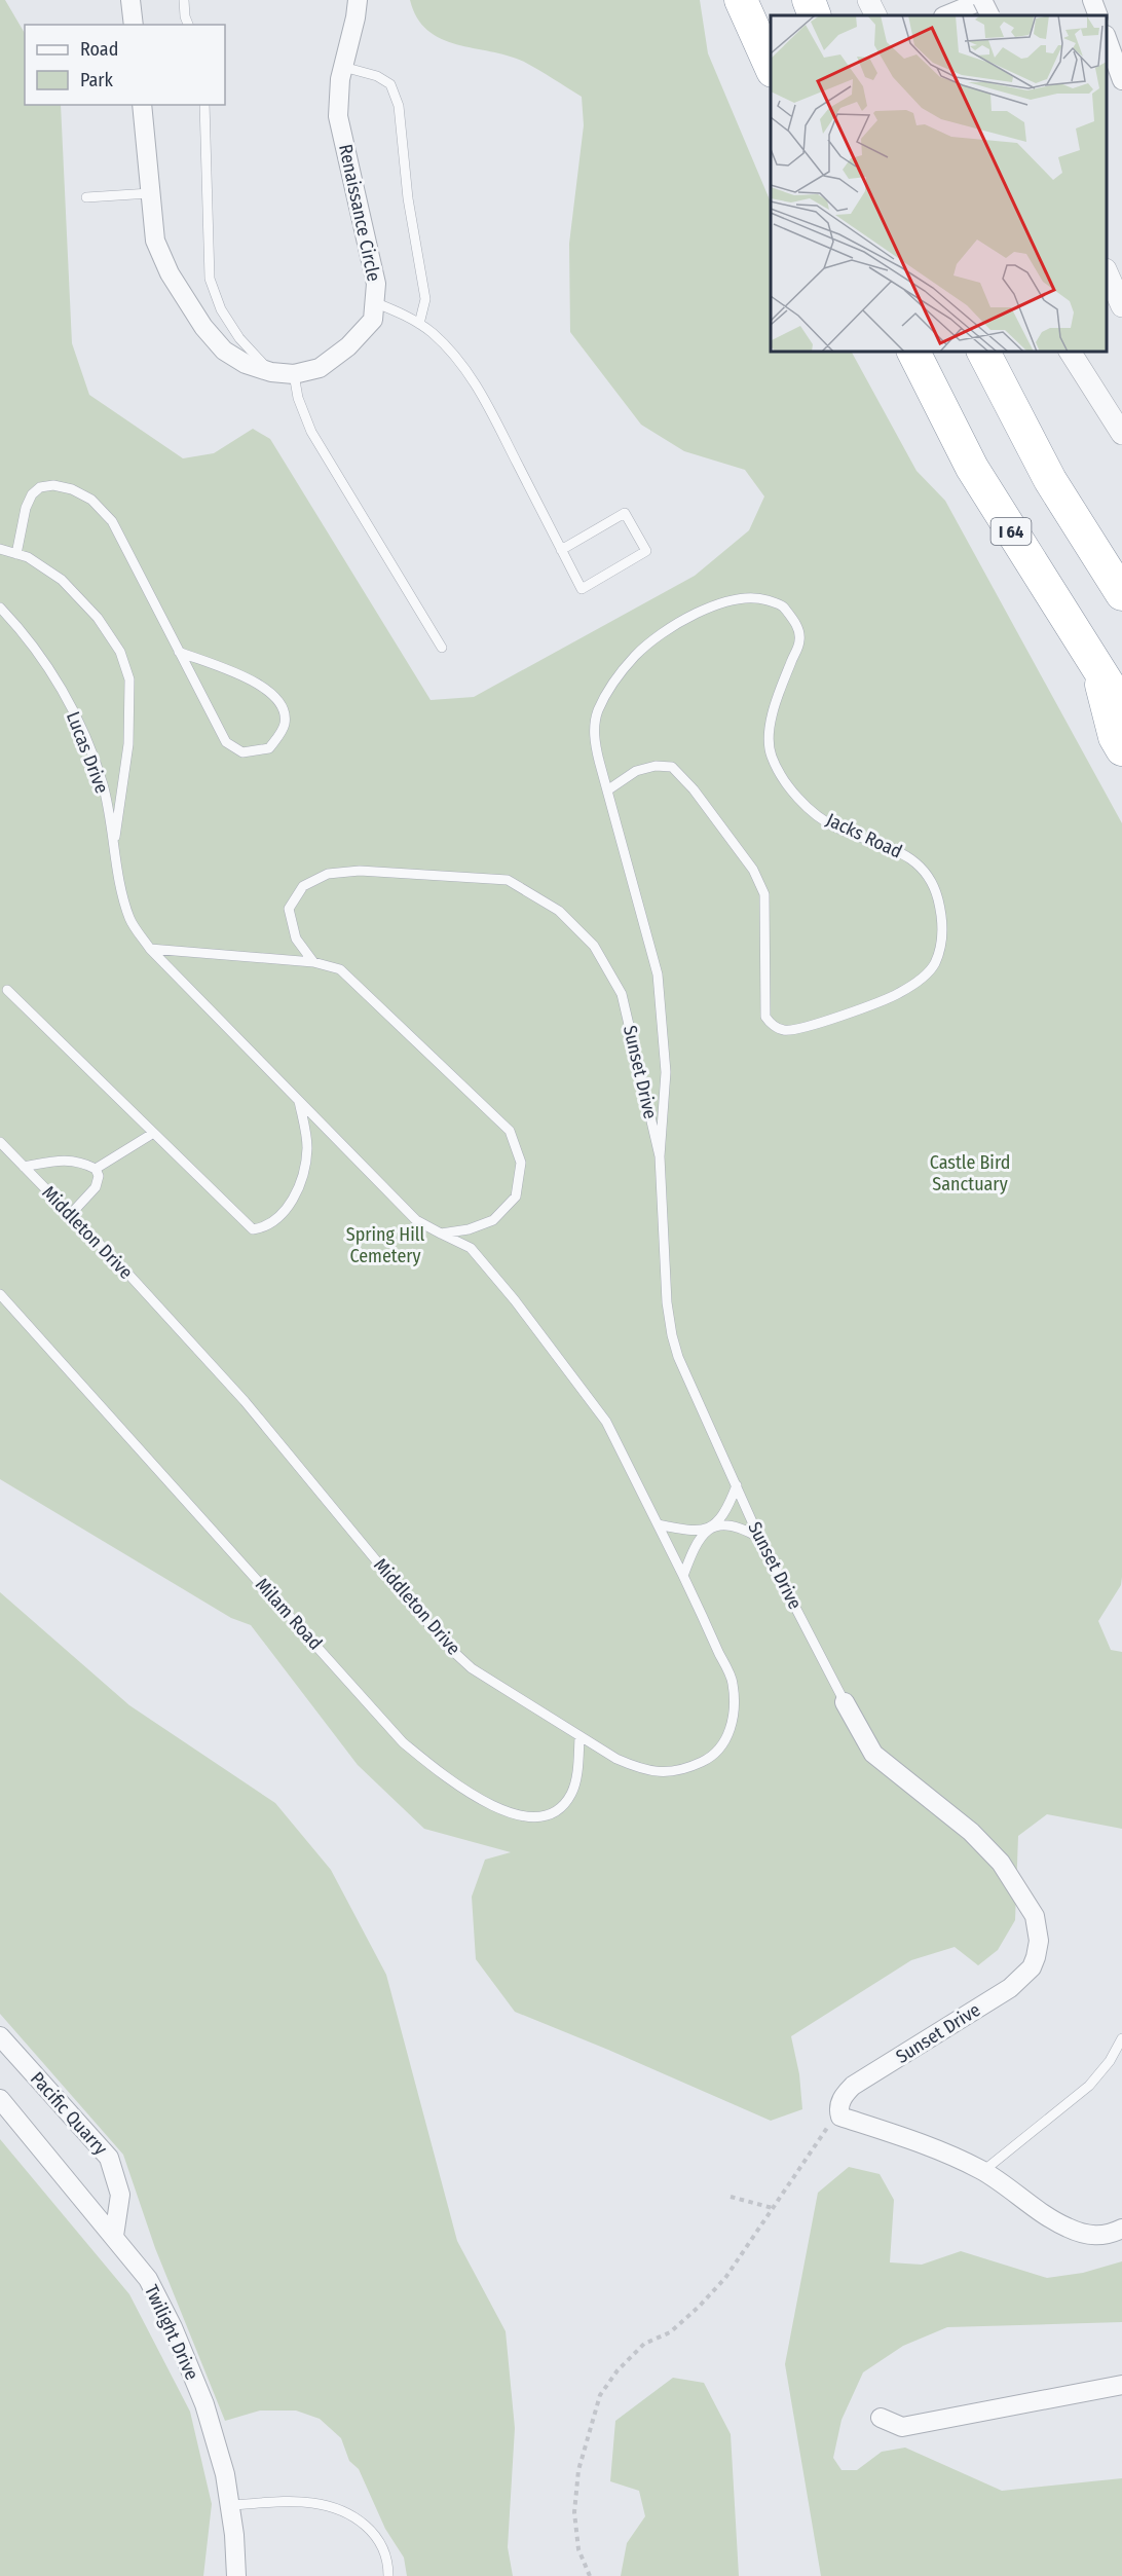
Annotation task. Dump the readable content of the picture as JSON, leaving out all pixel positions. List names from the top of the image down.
{
  "streets": {
    "highway": ["I 64"],
    "street": [
      "Renaissance Circle",
      "Sunset Drive",
      "Pacific Quarry",
      "Twilight Drive"
    ],
    "lane": [
      "Lucas Drive",
      "Jacks Road",
      "Middleton Drive",
      "Milam Road"
    ]
  },
  "crossings": [
    ["Lucas Drive", "Middleton Drive"],
    ["Jacks Road", "Sunset Drive"],
    ["Middleton Drive", "Milam Road"],
    ["Pacific Quarry", "Twilight Drive"]
  ],
  "parks": ["Castle Bird Sanctuary", "Spring Hill Cemetery"],
  "legend": ["Road", "Park"]
}
